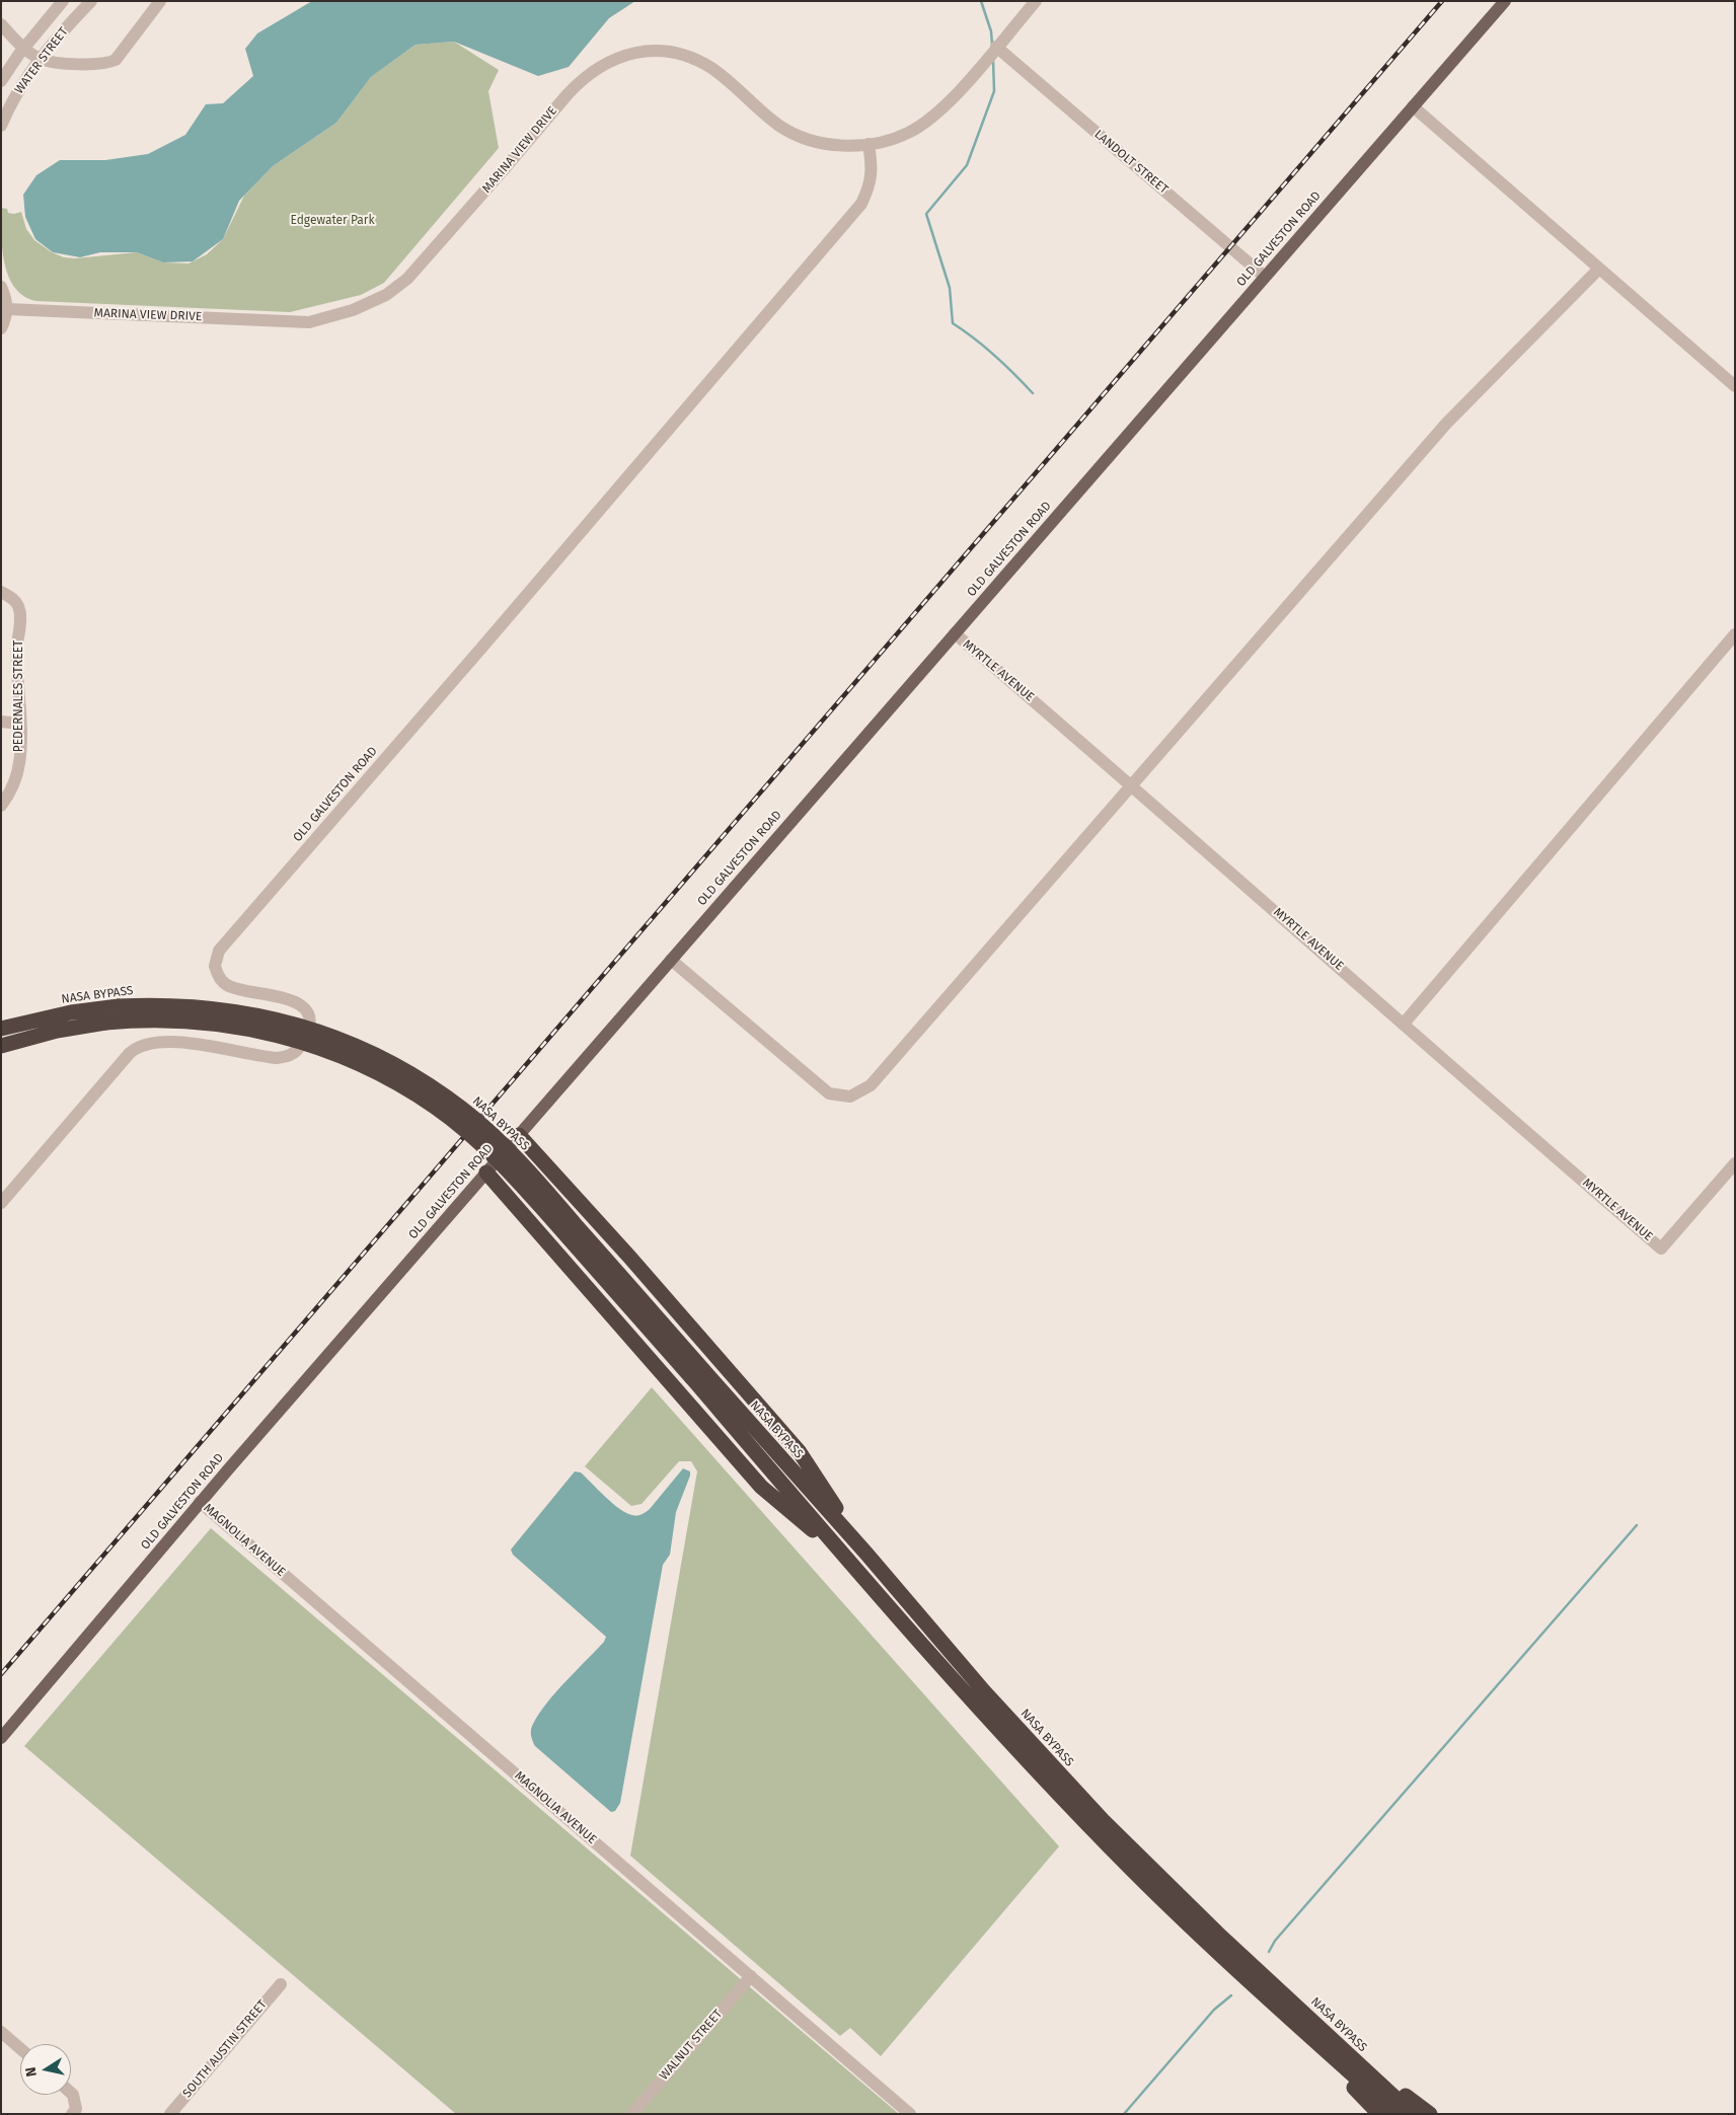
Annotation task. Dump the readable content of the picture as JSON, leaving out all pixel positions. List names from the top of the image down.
{
  "streets": {
    "highway": ["NASA BYPASS"],
    "main road": ["OLD GALVESTON ROAD"],
    "street": [
      "WATER STREET",
      "MARINA VIEW DRIVE",
      "LANDOLT STREET",
      "MYRTLE AVENUE",
      "PEDERNALES STREET",
      "MAGNOLIA AVENUE",
      "WALNUT STREET",
      "SOUTH AUSTIN STREET"
    ]
  },
  "crossings": [
    ["MARINA VIEW DRIVE", "LANDOLT STREET"],
    ["MARINA VIEW DRIVE", "OLD GALVESTON ROAD"],
    ["LANDOLT STREET", "OLD GALVESTON ROAD"],
    ["OLD GALVESTON ROAD", "MYRTLE AVENUE"],
    ["OLD GALVESTON ROAD", "MAGNOLIA AVENUE"],
    ["MAGNOLIA AVENUE", "WALNUT STREET"]
  ],
  "parks": ["Edgewater Park"],
  "north": "left"
}
